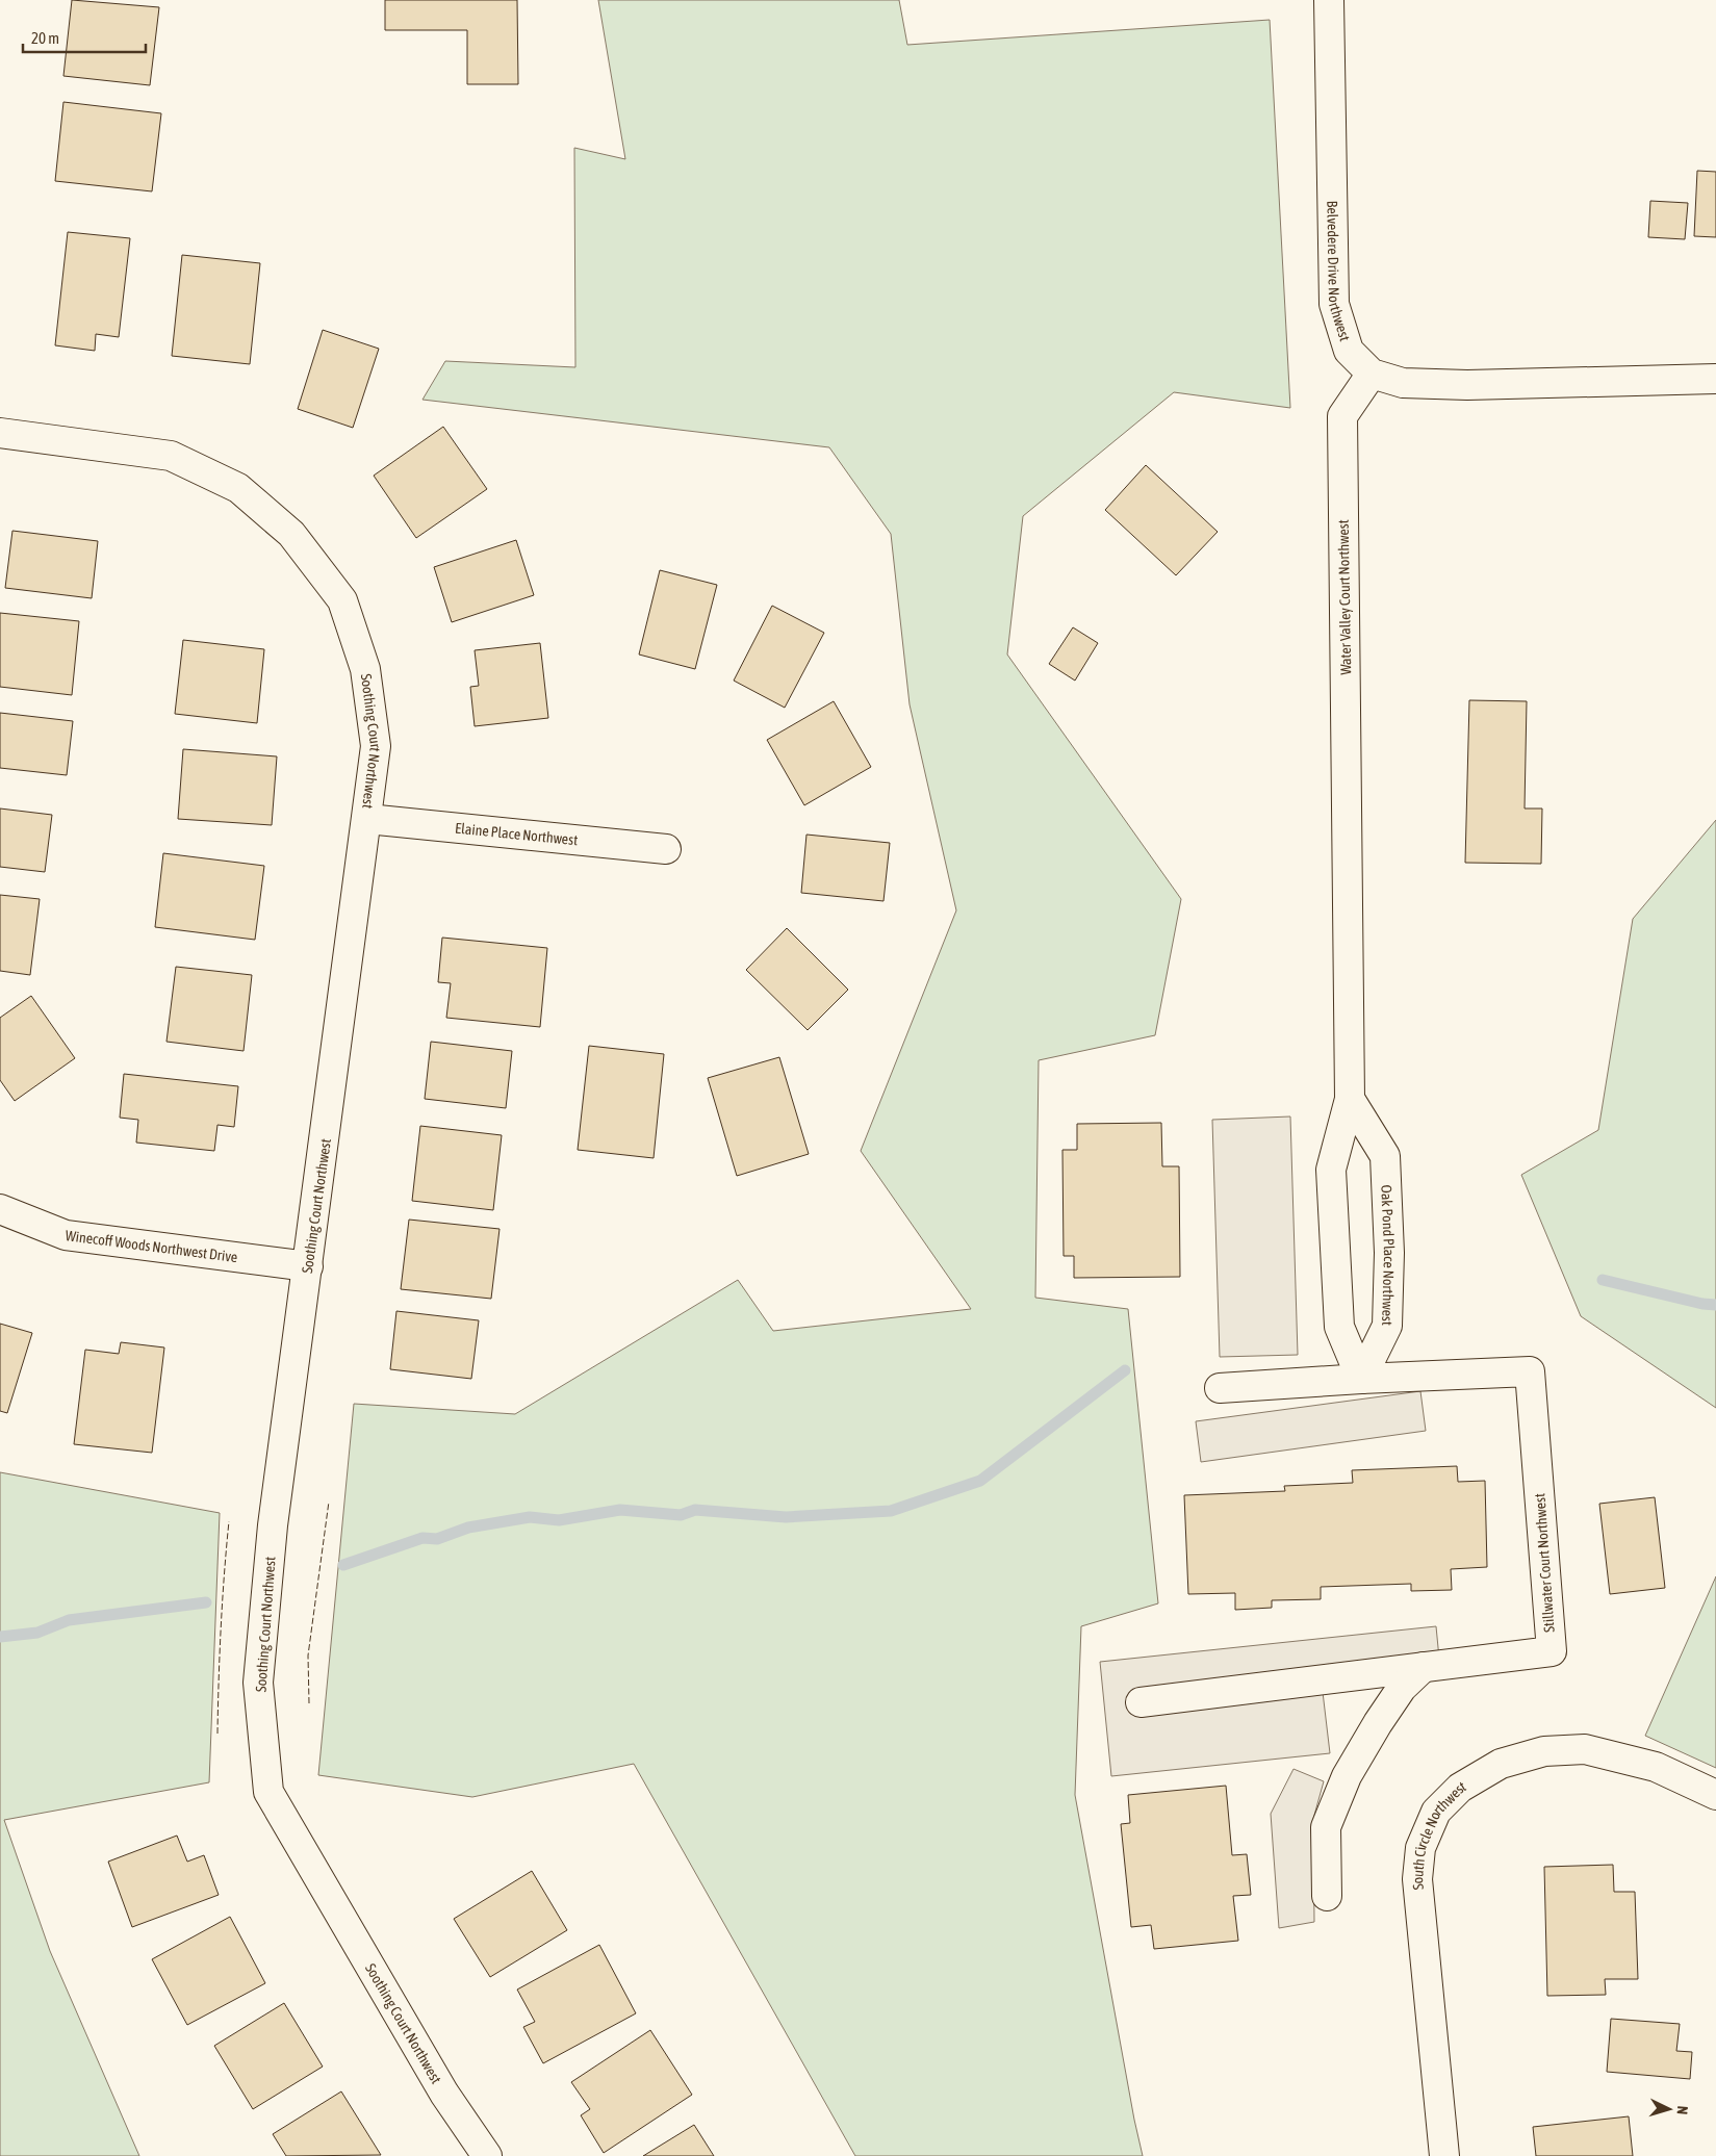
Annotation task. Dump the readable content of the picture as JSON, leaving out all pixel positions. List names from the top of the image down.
{
  "streets": {
    "street": [
      "Belvedere Drive Northwest",
      "Water Valley Court Northwest",
      "Soothing Court Northwest",
      "Elaine Place Northwest",
      "Winecoff Woods Northwest Drive",
      "Oak Pond Place Northwest",
      "Stillwater Court Northwest",
      "South Circle Northwest"
    ]
  },
  "crossings": [
    ["Belvedere Drive Northwest", "Water Valley Court Northwest"],
    ["Water Valley Court Northwest", "Oak Pond Place Northwest"],
    ["Soothing Court Northwest", "Elaine Place Northwest"],
    ["Soothing Court Northwest", "Winecoff Woods Northwest Drive"],
    ["Oak Pond Place Northwest", "Stillwater Court Northwest"]
  ],
  "scale_bar": "20 m",
  "north": "right"
}
